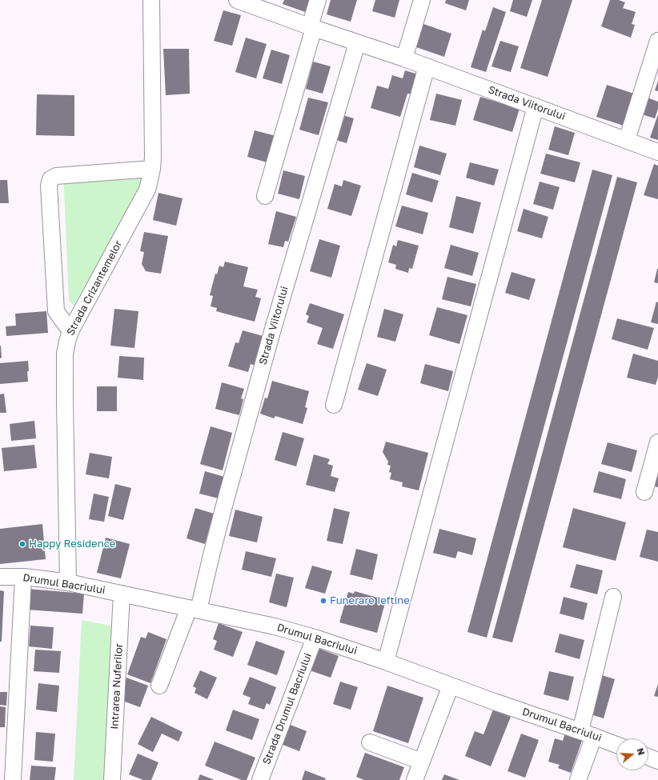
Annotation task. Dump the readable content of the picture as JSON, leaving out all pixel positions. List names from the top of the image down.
{
  "streets": {
    "street": [
      "Strada Viitorului",
      "Strada Crizantemelor",
      "Drumul Bacriului",
      "Intrarea Nuferilor",
      "Strada Drumul Bacriului"
    ]
  },
  "crossings": [
    ["Strada Viitorului", "Drumul Bacriului"],
    ["Strada Crizantemelor", "Drumul Bacriului"],
    ["Drumul Bacriului", "Intrarea Nuferilor"],
    ["Drumul Bacriului", "Strada Drumul Bacriului"]
  ],
  "places": ["Happy Residence", "Funerare Ieftine"],
  "north": "right"
}
